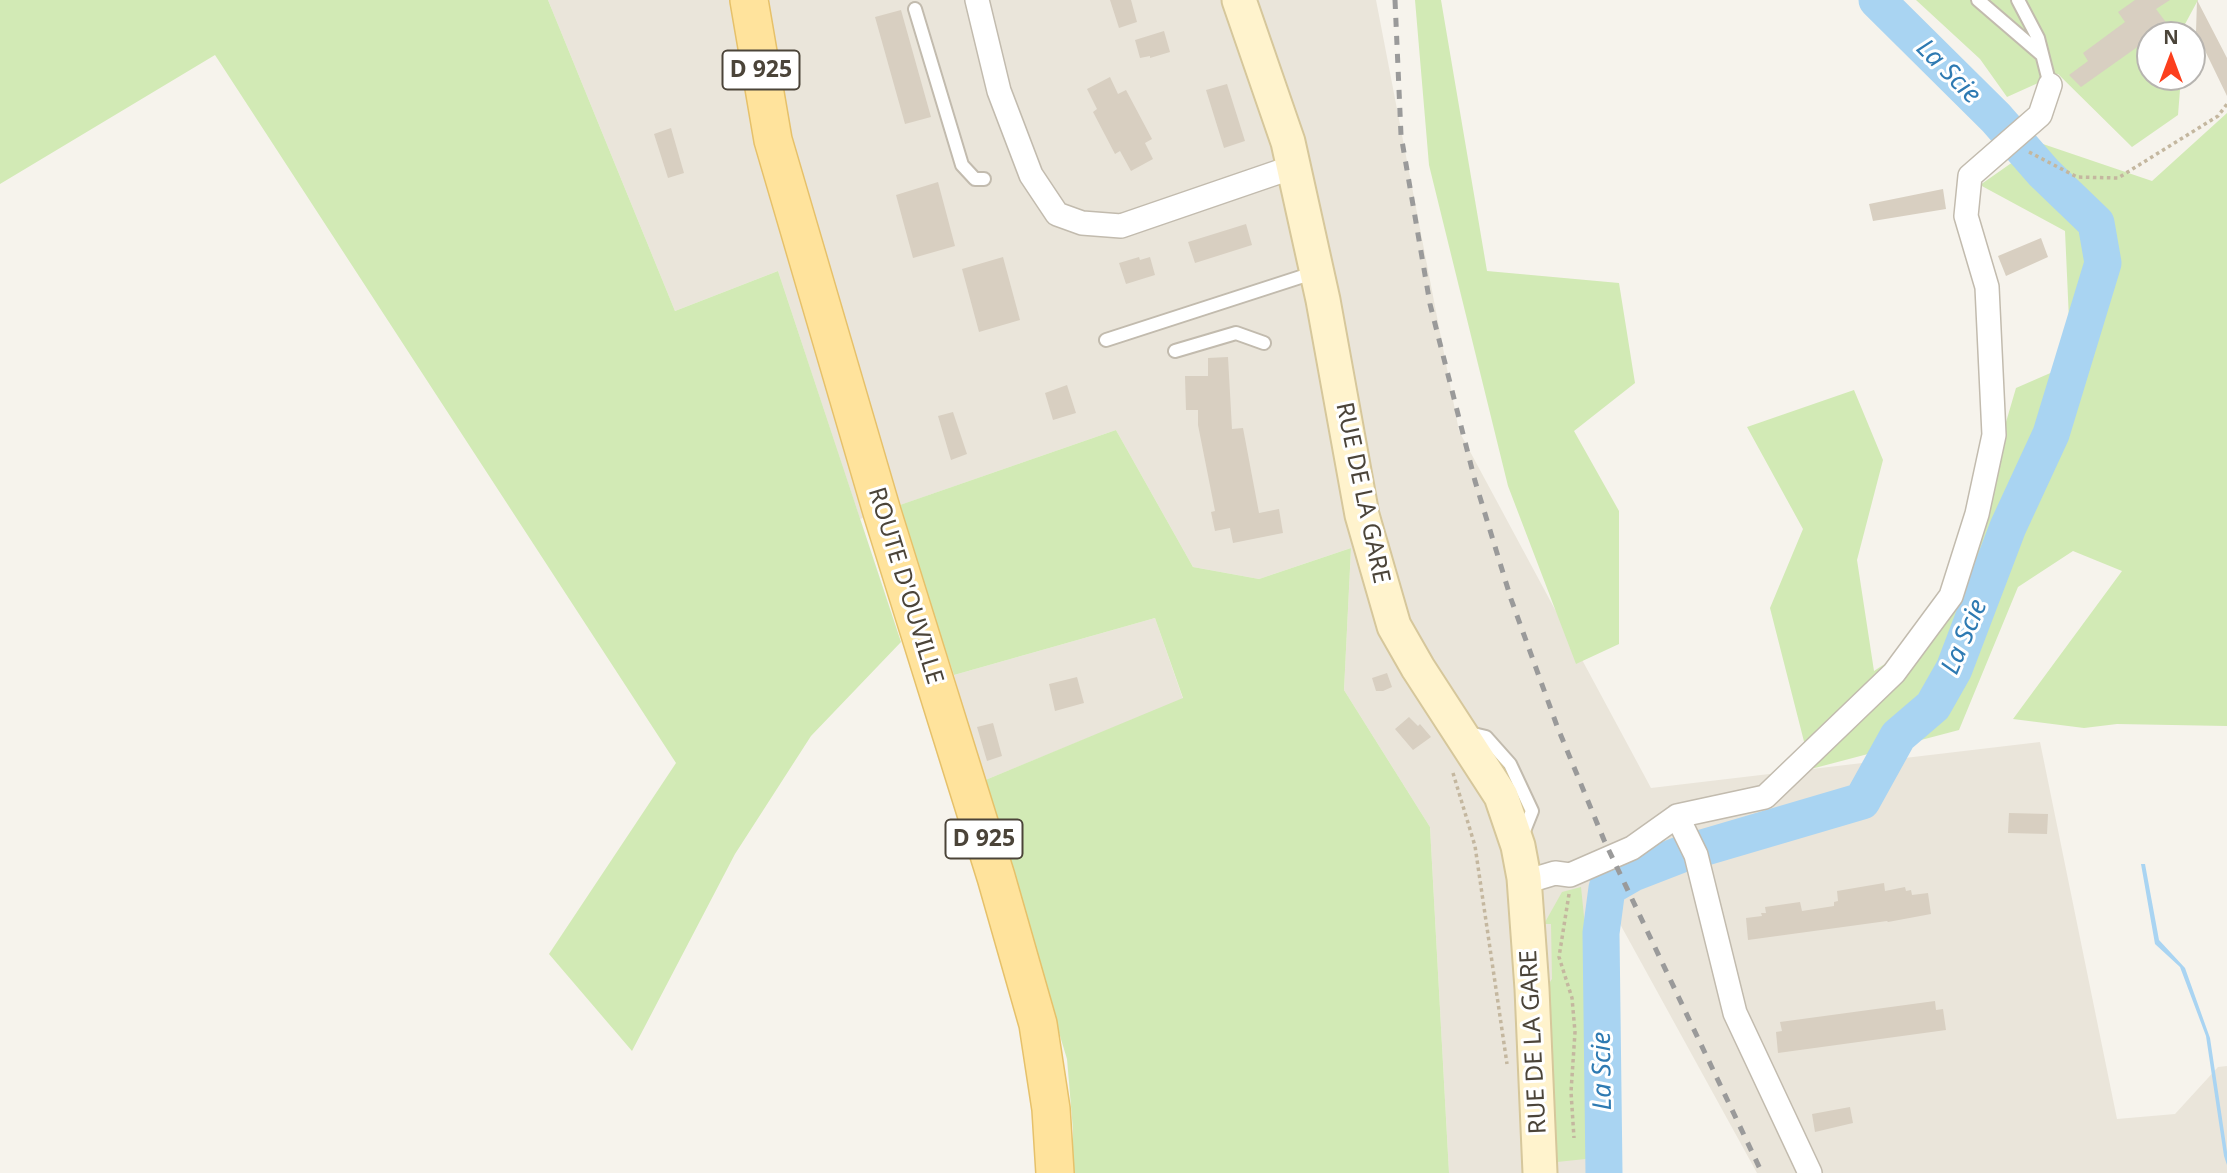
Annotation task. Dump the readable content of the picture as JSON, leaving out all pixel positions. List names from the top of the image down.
{
  "streets": {
    "main road": ["D 925", "ROUTE D'OUVILLE"],
    "street": ["RUE DE LA GARE"]
  },
  "water": ["La Scie"],
  "north": "top"
}
